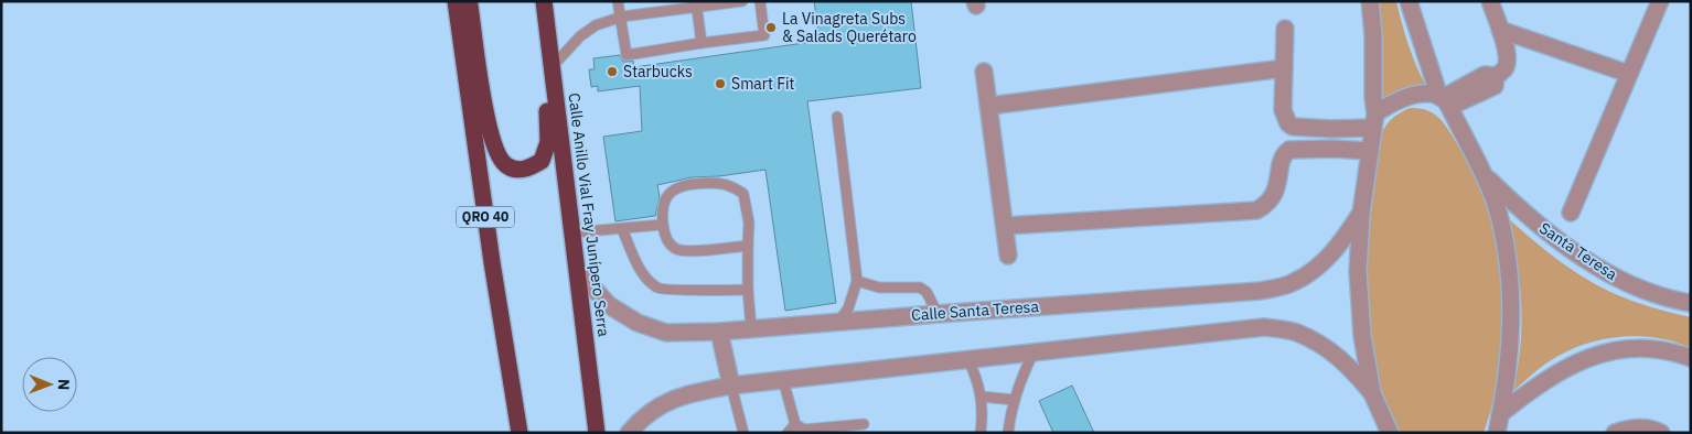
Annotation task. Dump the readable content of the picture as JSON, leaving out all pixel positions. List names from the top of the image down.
{
  "streets": {
    "highway": ["Calle Anillo Vial Fray Junípero Serra", "QRO 40"],
    "street": ["Santa Teresa", "Calle Santa Teresa"]
  },
  "crossings": [
    ["Calle Anillo Vial Fray Junípero Serra", "Calle Santa Teresa"]
  ],
  "places": ["La Vinagreta Subs & Salads Querétaro", "Starbucks", "Smart Fit"],
  "north": "right"
}
